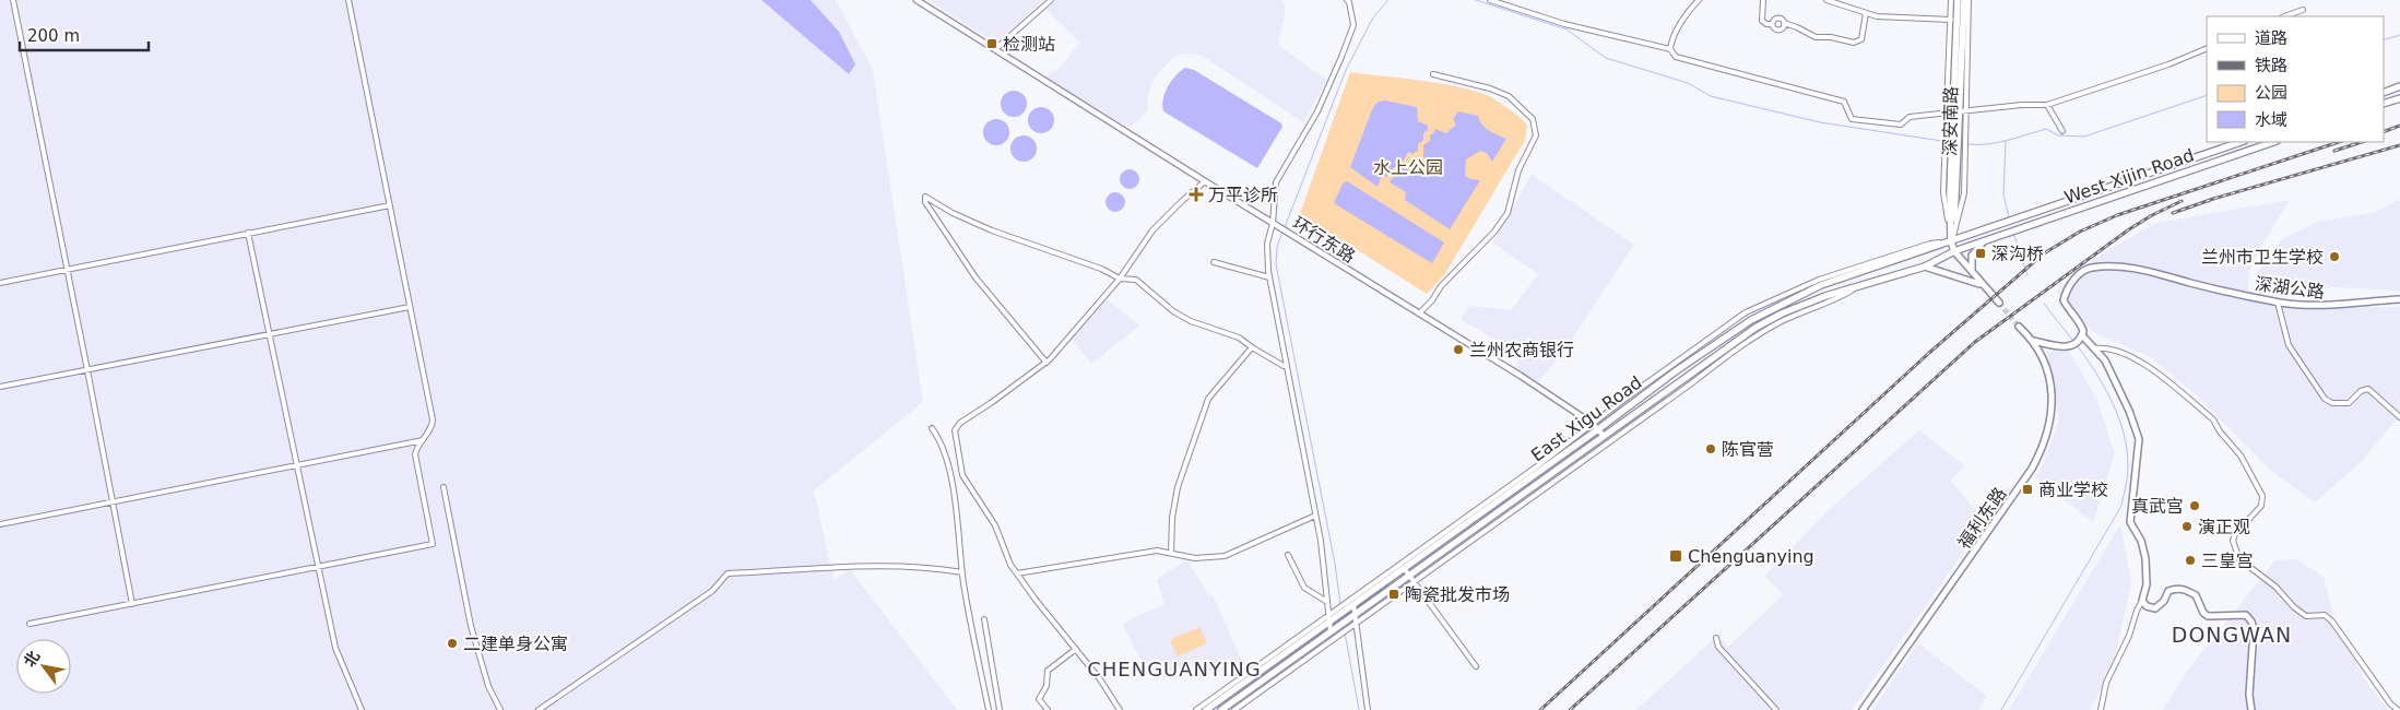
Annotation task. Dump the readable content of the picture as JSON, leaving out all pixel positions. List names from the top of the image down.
{
  "streets": {
    "main road": [
      "深安南路",
      "West Xijin Road",
      "深湖公路",
      "East Xigu Road",
      "福利东路"
    ],
    "street": ["环行东路"]
  },
  "crossings": [
    ["深安南路", "East Xigu Road"],
    ["West Xijin Road", "East Xigu Road"],
    ["环行东路", "East Xigu Road"]
  ],
  "districts": ["DONGWAN", "CHENGUANYING"],
  "parks": ["水上公园"],
  "places": {
    "transit": [
      "检测站",
      "深沟桥",
      "商业学校",
      "Chenguanying",
      "陶瓷批发市场"
    ],
    "health": ["万平诊所"],
    "other": [
      "兰州市卫生学校",
      "兰州农商银行",
      "陈官营",
      "真武宫",
      "演正观",
      "三皇宫",
      "二建单身公寓"
    ]
  },
  "legend": [
    "道路",
    "铁路",
    "公园",
    "水域"
  ],
  "scale_bar": "200 m",
  "north": "top left"
}
